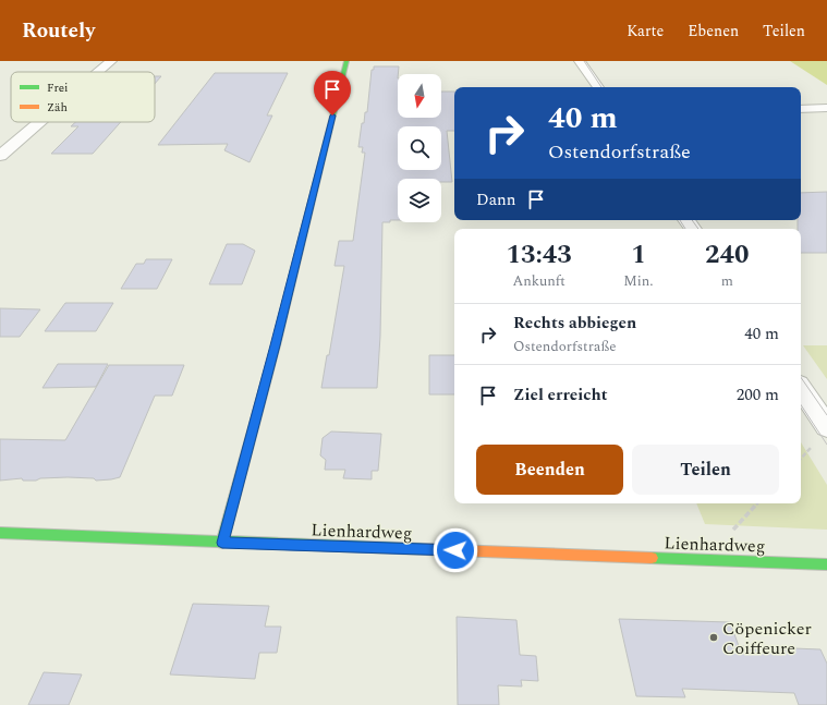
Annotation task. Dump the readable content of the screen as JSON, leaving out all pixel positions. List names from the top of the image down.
{
  "streets": {
    "street": ["Lienhardweg"]
  },
  "places": ["Cöpenicker Coiffeure"],
  "legend": ["Frei", "Zäh"],
  "north": "bottom",
  "page": {
    "header": "Routely",
    "nav": ["Karte", "Ebenen", "Teilen"],
    "turn": ["40 m", "Ostendorfstraße"],
    "then": "Dann",
    "eta": [
      "13:43",
      "Ankunft",
      "1",
      "Min.",
      "240",
      "m"
    ],
    "list": [
      {
        "name": "Rechts abbiegen",
        "note": "Ostendorfstraße",
        "value": "40 m"
      },
      {
        "name": "Ziel erreicht",
        "value": "200 m"
      }
    ],
    "buttons": ["Beenden", "Teilen"]
  }
}
